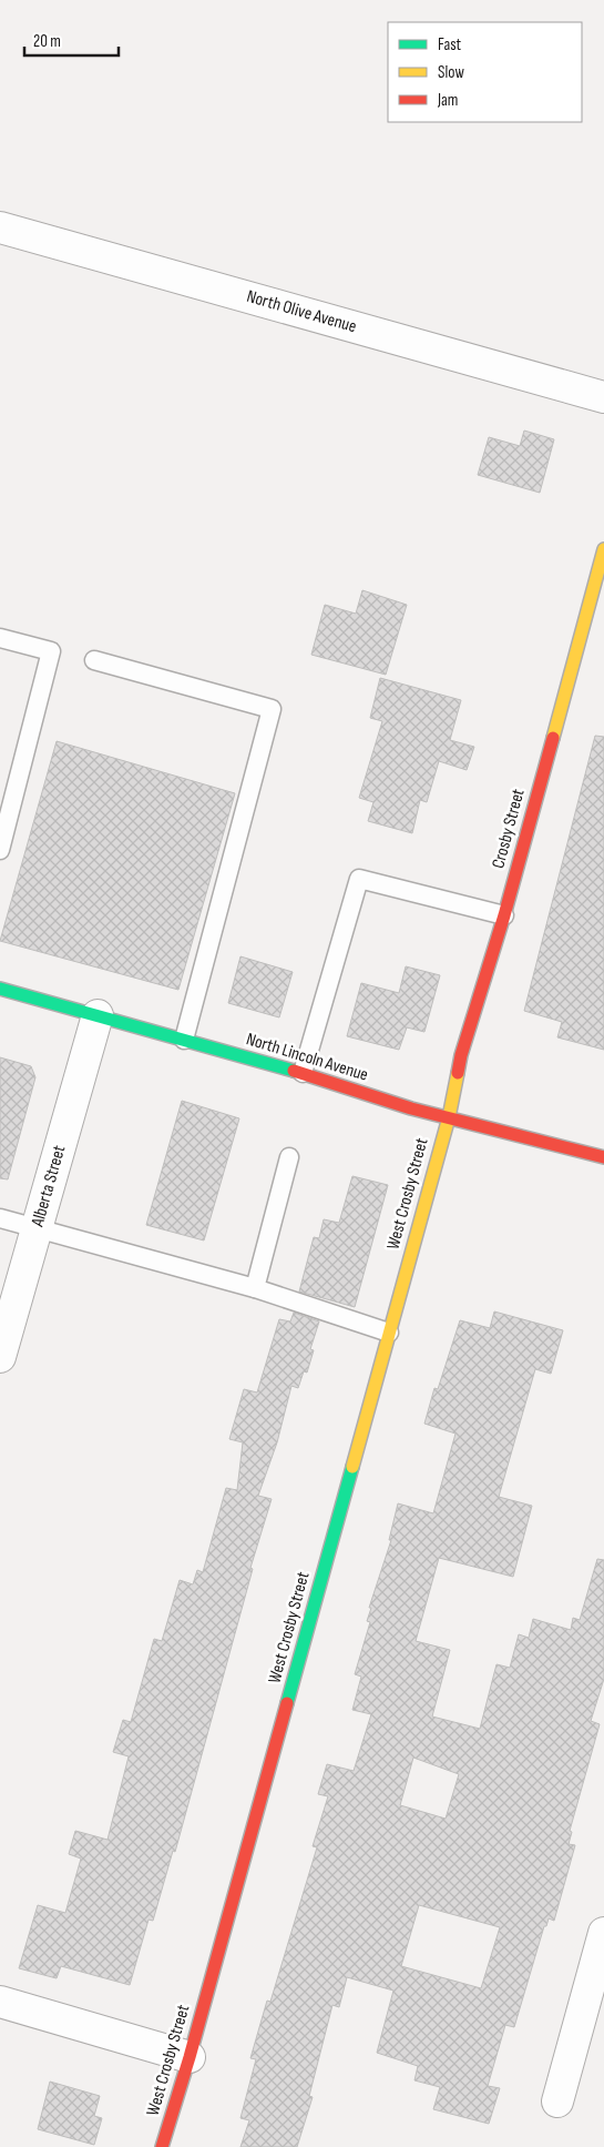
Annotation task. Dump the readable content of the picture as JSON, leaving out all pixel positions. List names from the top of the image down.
{
  "streets": {
    "street": [
      "North Olive Avenue",
      "Crosby Street",
      "North Lincoln Avenue",
      "Alberta Street",
      "West Crosby Street"
    ]
  },
  "crossings": [
    ["Crosby Street", "North Lincoln Avenue"],
    ["Crosby Street", "West Crosby Street"],
    ["North Lincoln Avenue", "Alberta Street"],
    ["North Lincoln Avenue", "West Crosby Street"]
  ],
  "legend": ["Fast", "Slow", "Jam"],
  "scale_bar": "20 m"
}
